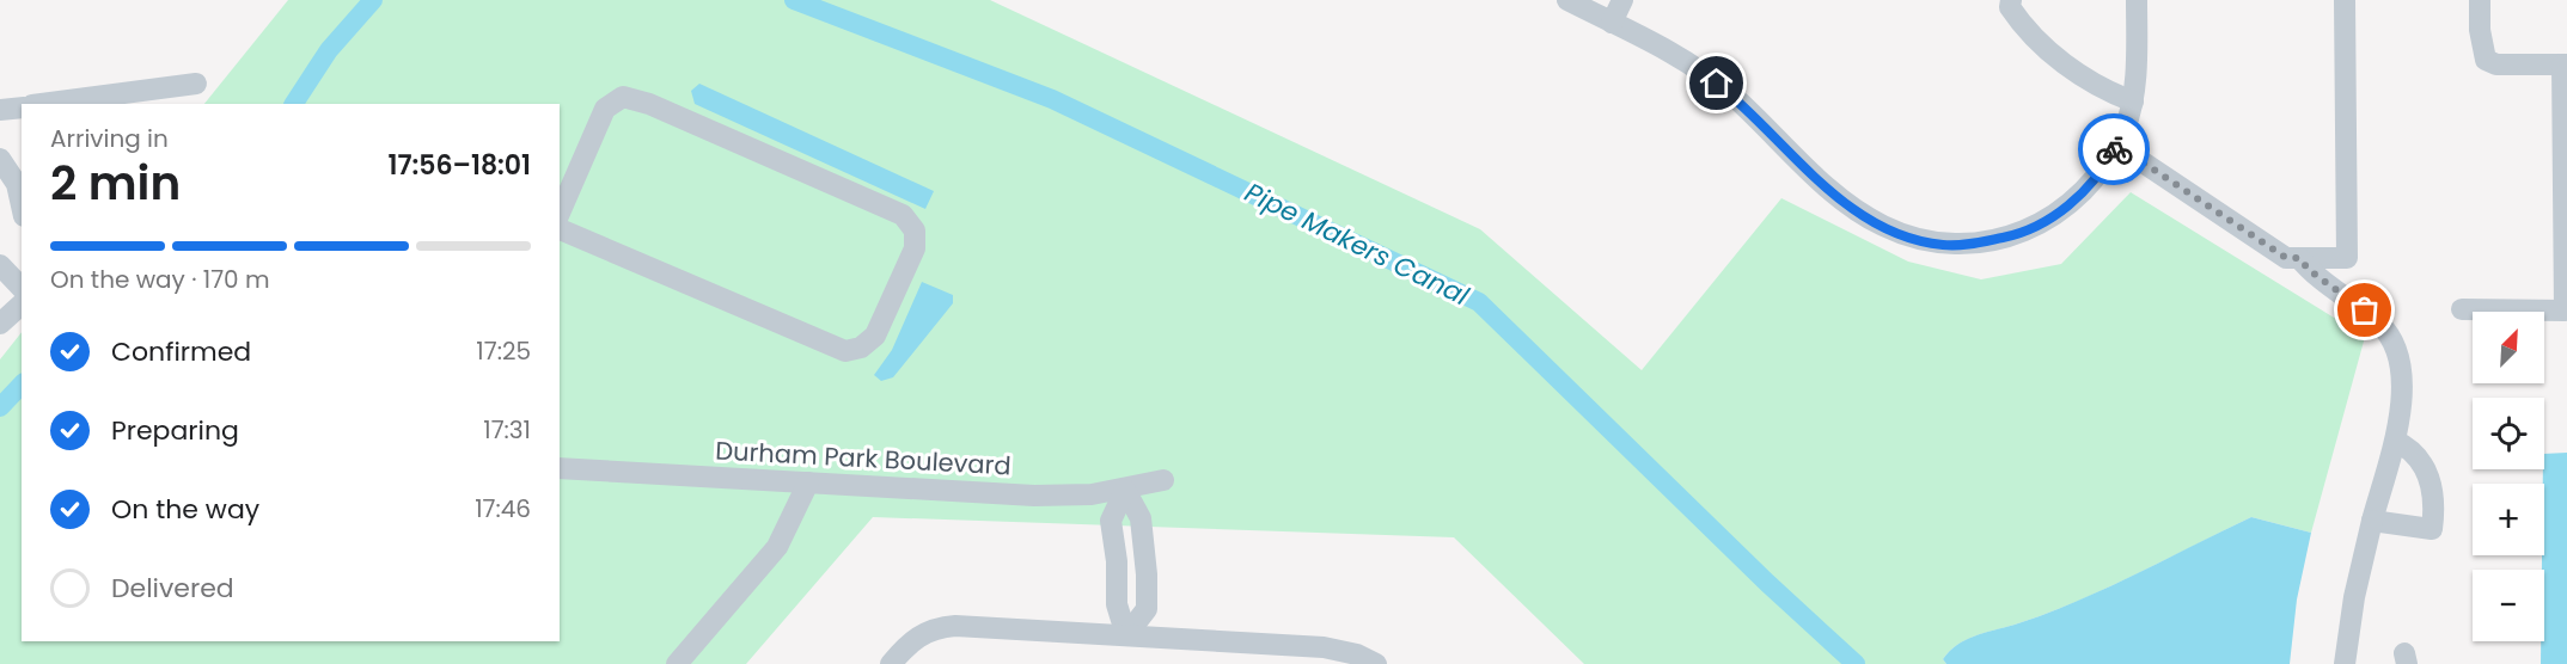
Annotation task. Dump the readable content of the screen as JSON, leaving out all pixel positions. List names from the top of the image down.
{
  "streets": {
    "street": ["Durham Park Boulevard"]
  },
  "water": ["Pipe Makers Canal"],
  "north": "top right",
  "page": {
    "heading": ["2 min", "Arriving in", "17:56–18:01"],
    "bar": "On the way · 170 m",
    "map_buttons": ["+", "−"],
    "list": [
      ["Confirmed", "17:25"],
      ["Preparing", "17:31"],
      ["On the way", "17:46"],
      "Delivered"
    ]
  }
}
